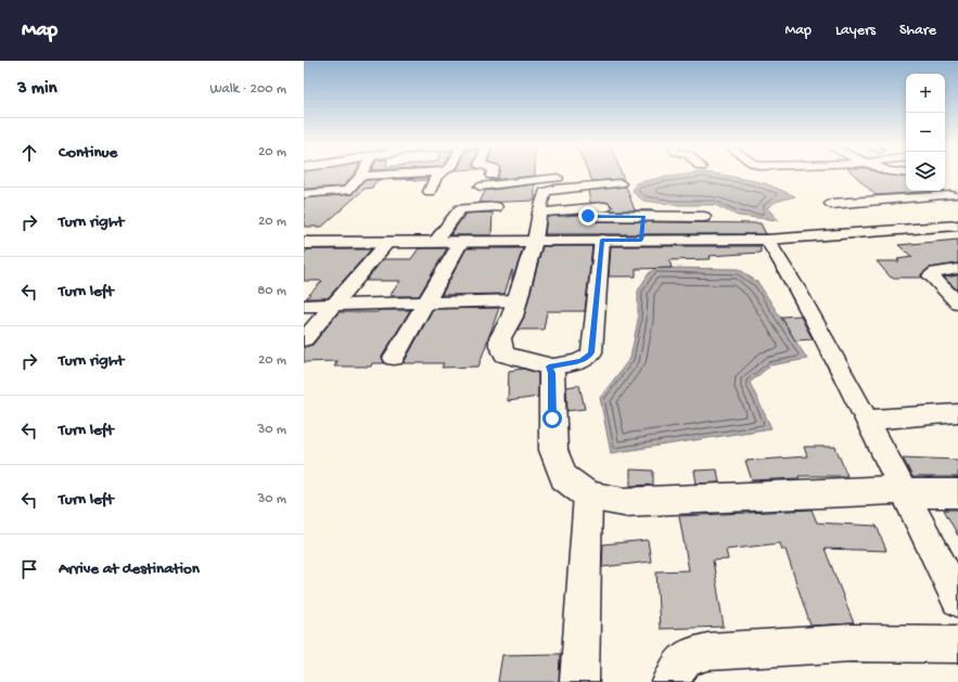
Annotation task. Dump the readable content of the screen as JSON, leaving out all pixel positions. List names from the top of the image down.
{
  "page": {
    "header": "Map",
    "nav": ["Map", "Layers", "Share"],
    "heading": ["3 min", "Walk · 200 m"],
    "map_buttons": ["+", "−"],
    "list": [
      ["Continue", "20 m"],
      ["Turn right", "20 m"],
      ["Turn left", "80 m"],
      ["Turn right", "20 m"],
      ["Turn left", "30 m"],
      ["Turn left", "30 m"],
      "Arrive at destination"
    ]
  }
}
